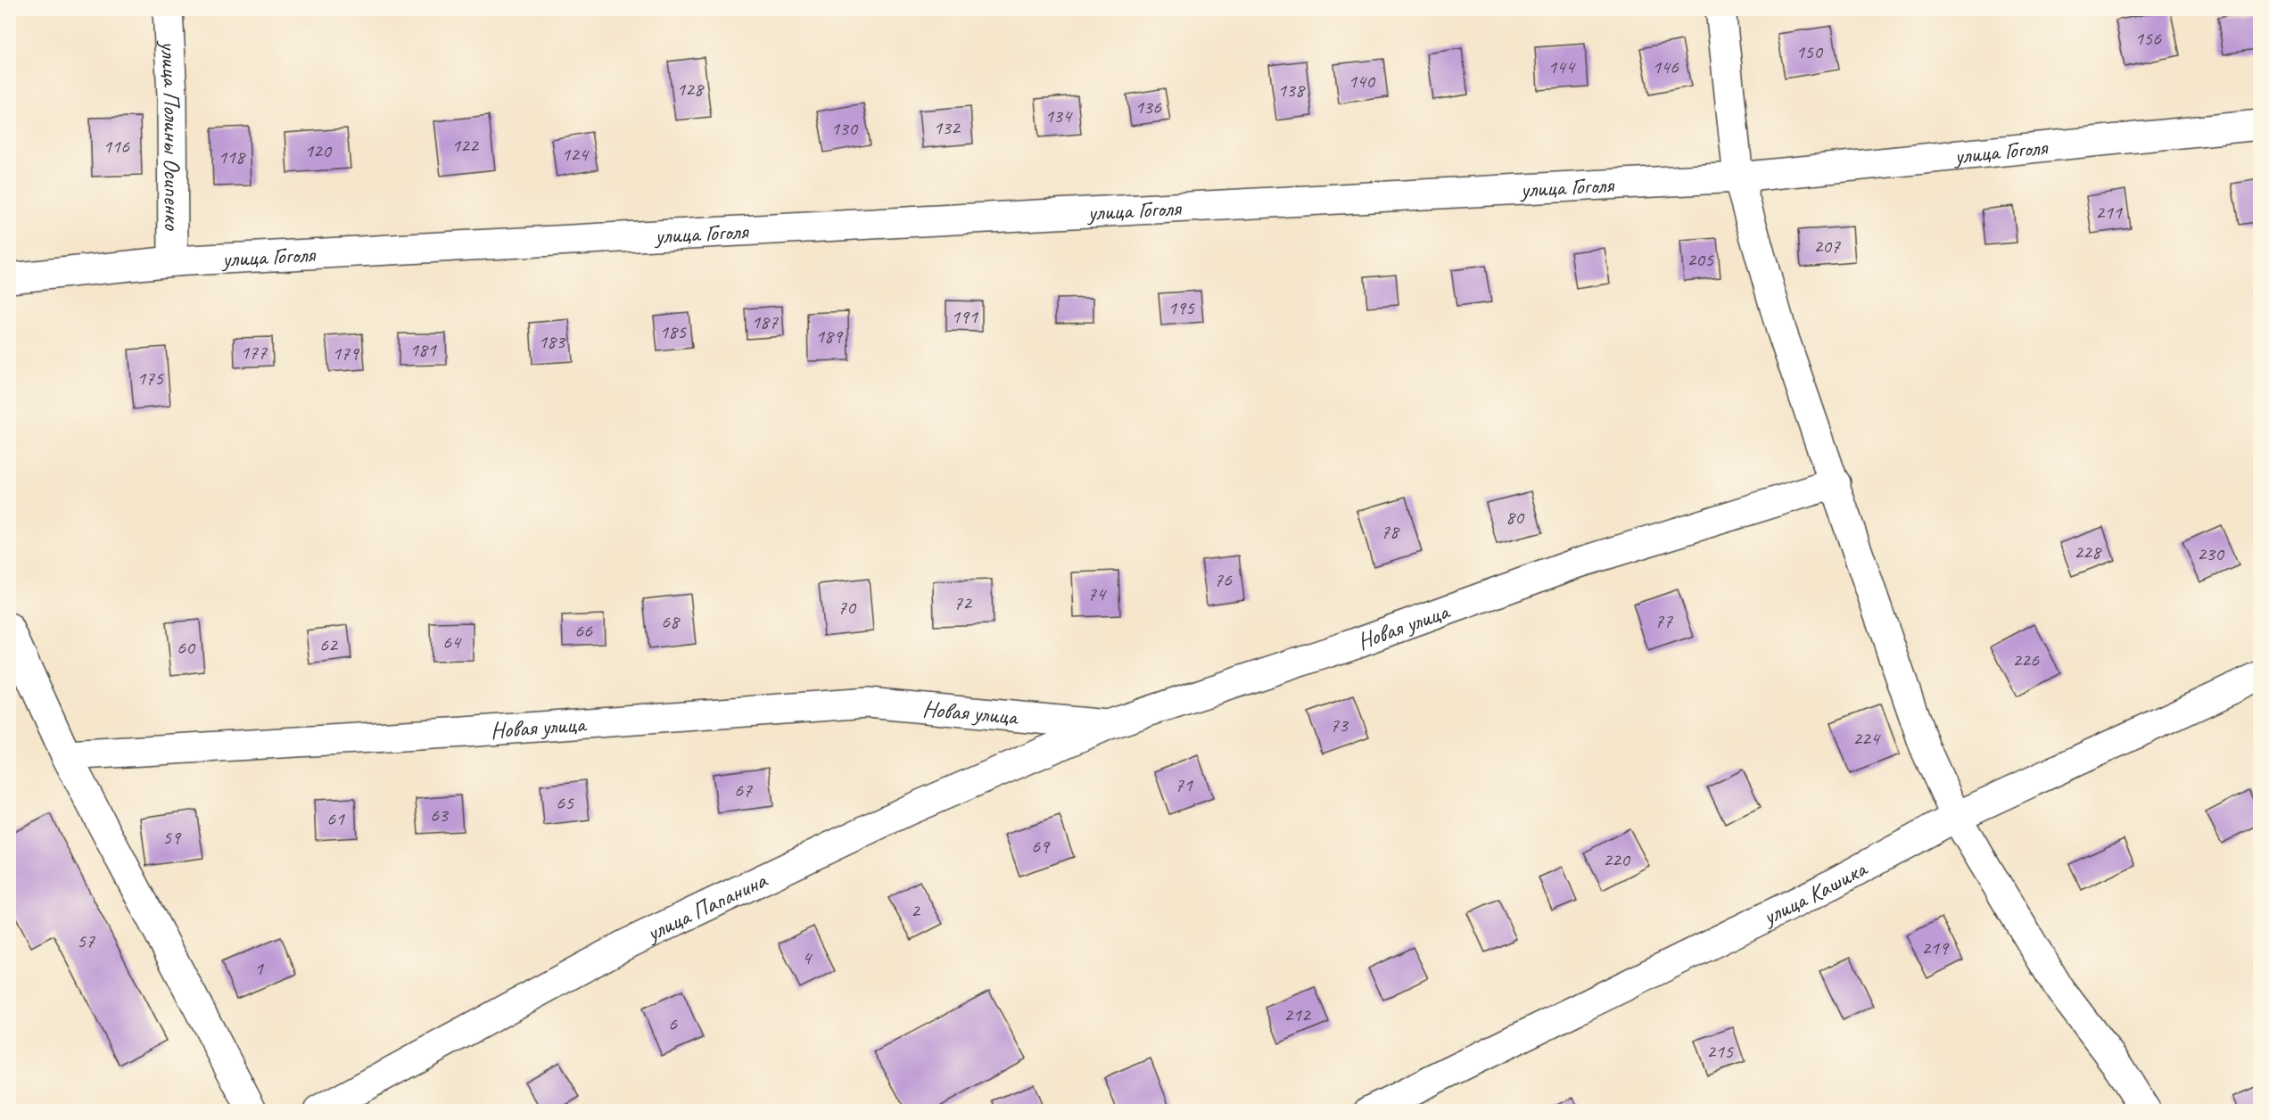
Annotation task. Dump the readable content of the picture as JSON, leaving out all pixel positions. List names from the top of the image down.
{
  "streets": {
    "main road": [
      "улица Полины Осипенко",
      "улица Гоголя",
      "Новая улица",
      "улица Кашика",
      "улица Папанина"
    ]
  },
  "crossings": [
    ["улица Полины Осипенко", "улица Гоголя"],
    ["Новая улица", "улица Папанина"]
  ],
  "house_numbers": [
    "156",
    "150",
    "144",
    "146",
    "140",
    "128",
    "138",
    "136",
    "134",
    "132",
    "130",
    "122",
    "116",
    "120",
    "124",
    "118",
    "211",
    "207",
    "205",
    "195",
    "191",
    "187",
    "185",
    "189",
    "183",
    "181",
    "177",
    "179",
    "175",
    "80",
    "78",
    "228",
    "230",
    "76",
    "74",
    "72",
    "70",
    "77",
    "68",
    "66",
    "64",
    "62",
    "60",
    "226",
    "73",
    "224",
    "71",
    "67",
    "65",
    "63",
    "61",
    "59",
    "69",
    "220",
    "2",
    "57",
    "219",
    "4",
    "1",
    "212",
    "6",
    "215"
  ]
}
